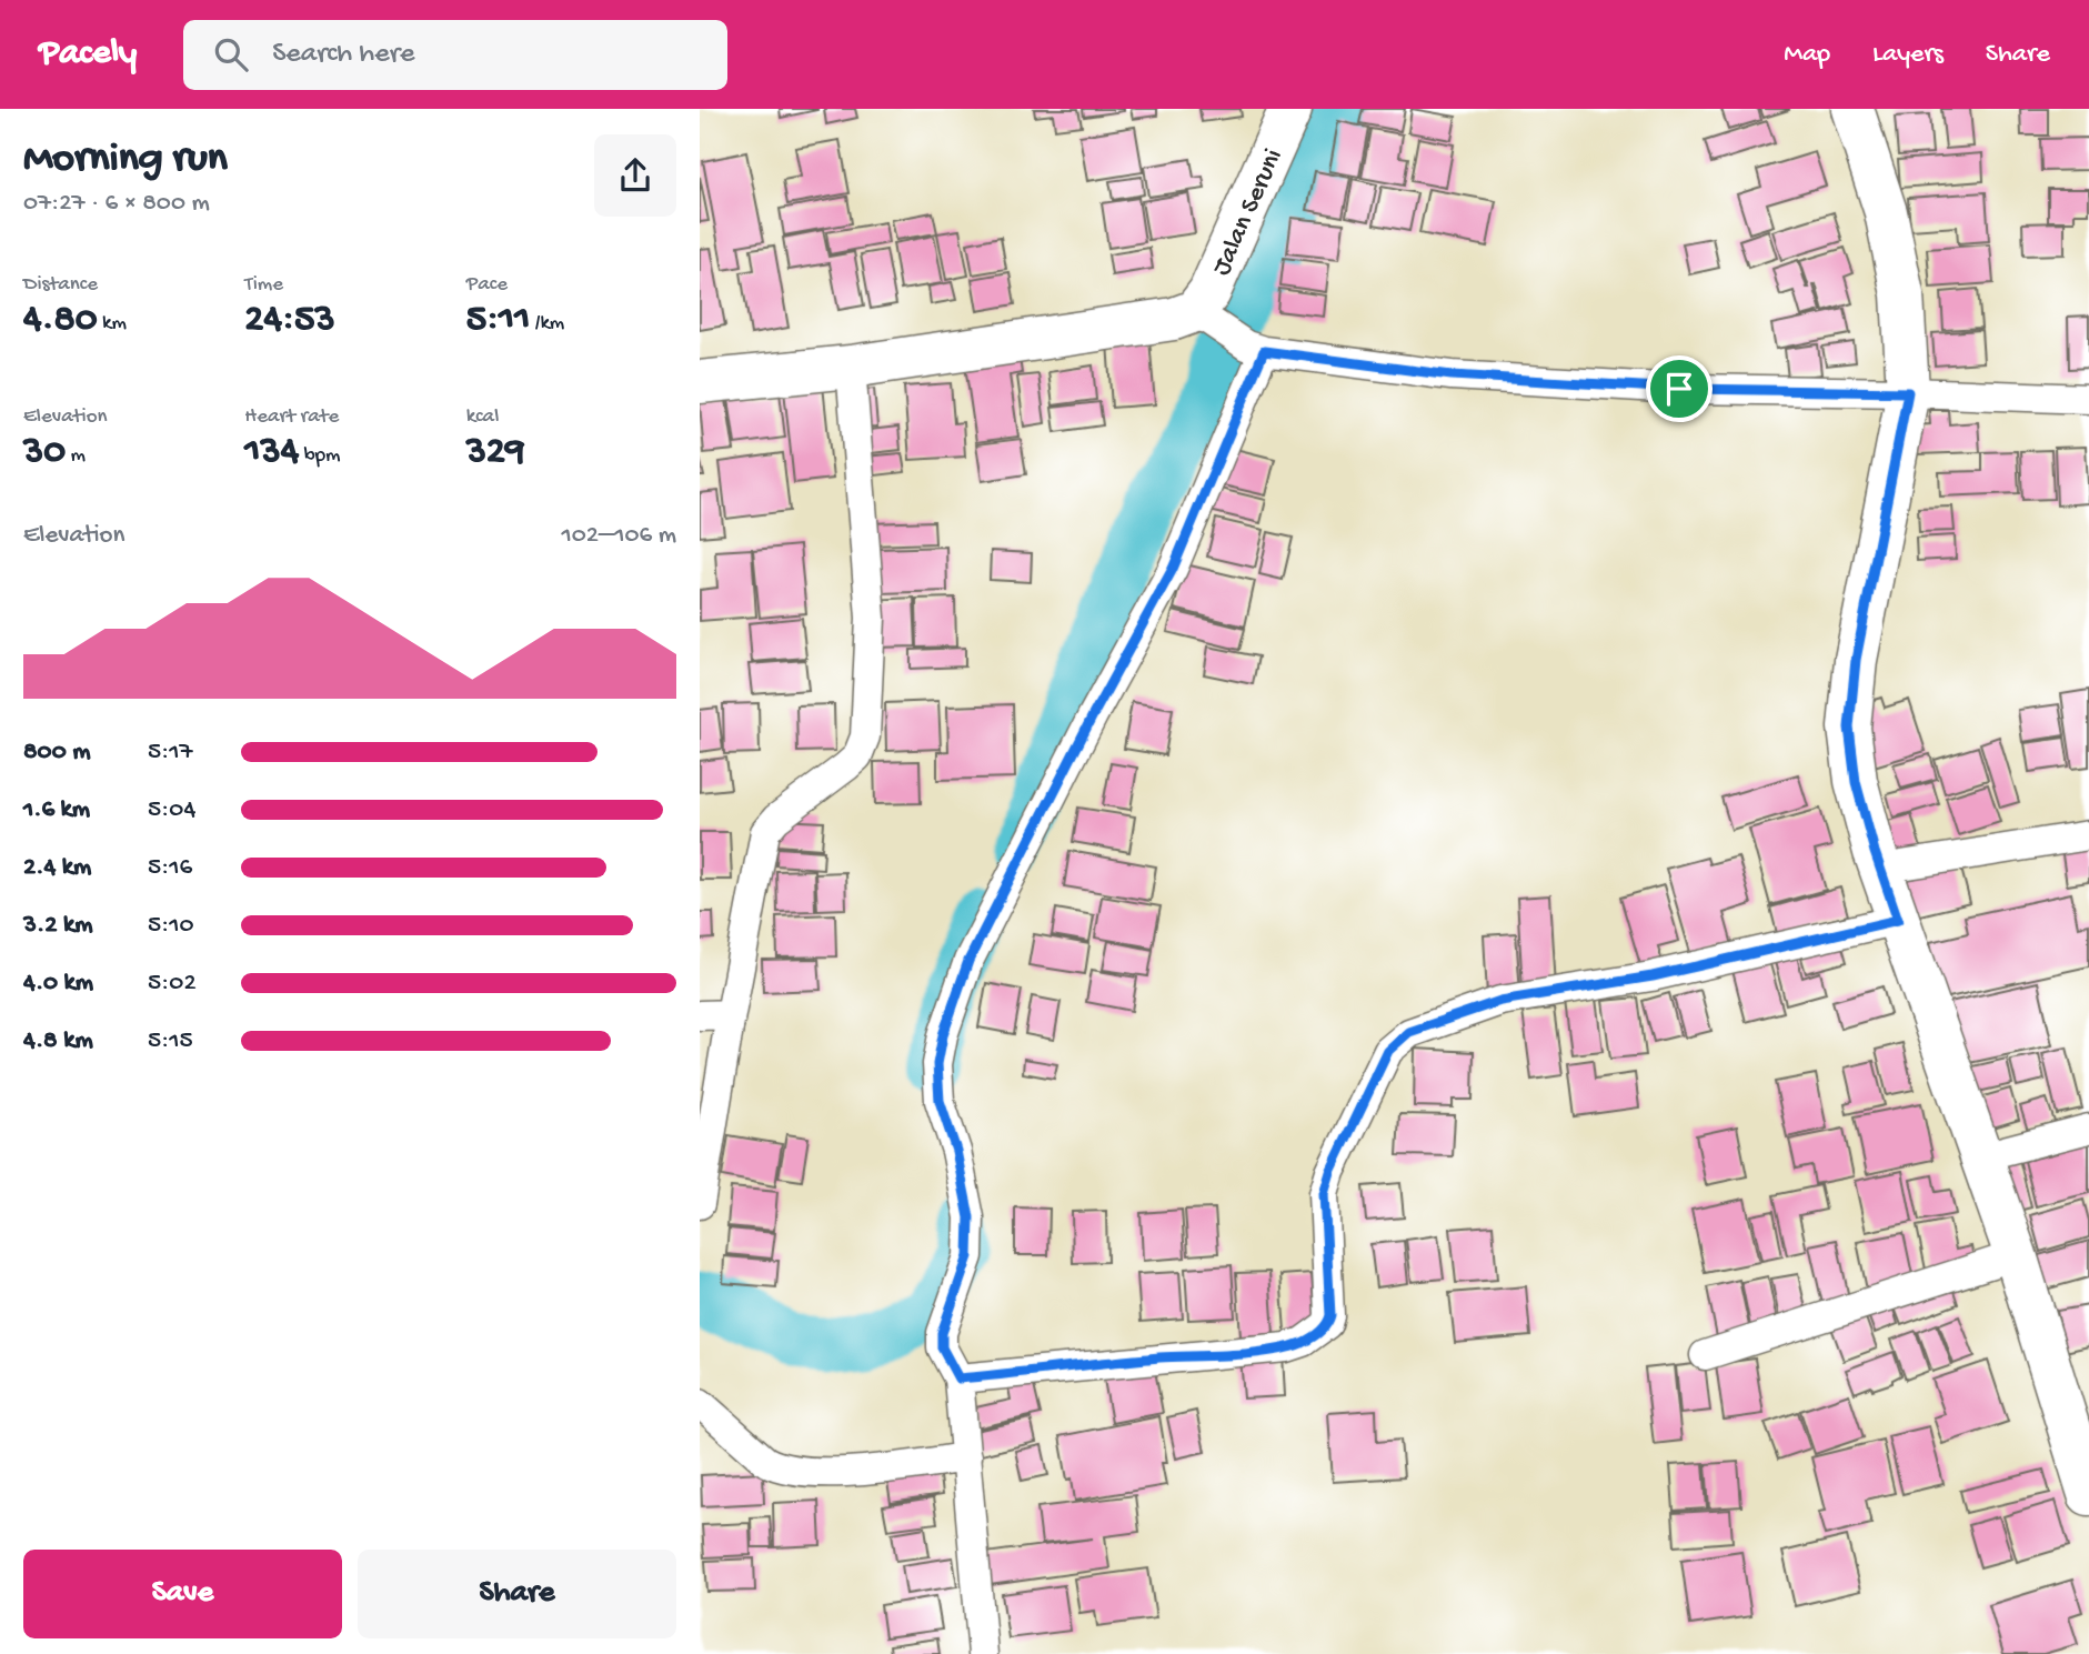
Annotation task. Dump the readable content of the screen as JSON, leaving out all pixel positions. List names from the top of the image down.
{
  "streets": {
    "street": ["Jalan Seruni"]
  },
  "page": {
    "header": "Pacely",
    "search": "Search here",
    "nav": ["Map", "Layers", "Share"],
    "heading": ["Morning run", "07:27 · 6 × 800 m"],
    "stats": [
      ["Distance", "4.80 km"],
      ["Time", "24:53"],
      ["Pace", "5:11 /km"],
      ["Elevation", "30 m"],
      ["Heart rate", "134 bpm"],
      ["kcal", "329"]
    ],
    "chart": ["Elevation", "102–106 m"],
    "list": [
      {
        "name": "800 m",
        "note": "5:17"
      },
      {
        "name": "1.6 km",
        "note": "5:04"
      },
      {
        "name": "2.4 km",
        "note": "5:16"
      },
      {
        "name": "3.2 km",
        "note": "5:10"
      },
      {
        "name": "4.0 km",
        "note": "5:02"
      },
      {
        "name": "4.8 km",
        "note": "5:15"
      }
    ],
    "buttons": ["Save", "Share"]
  }
}
